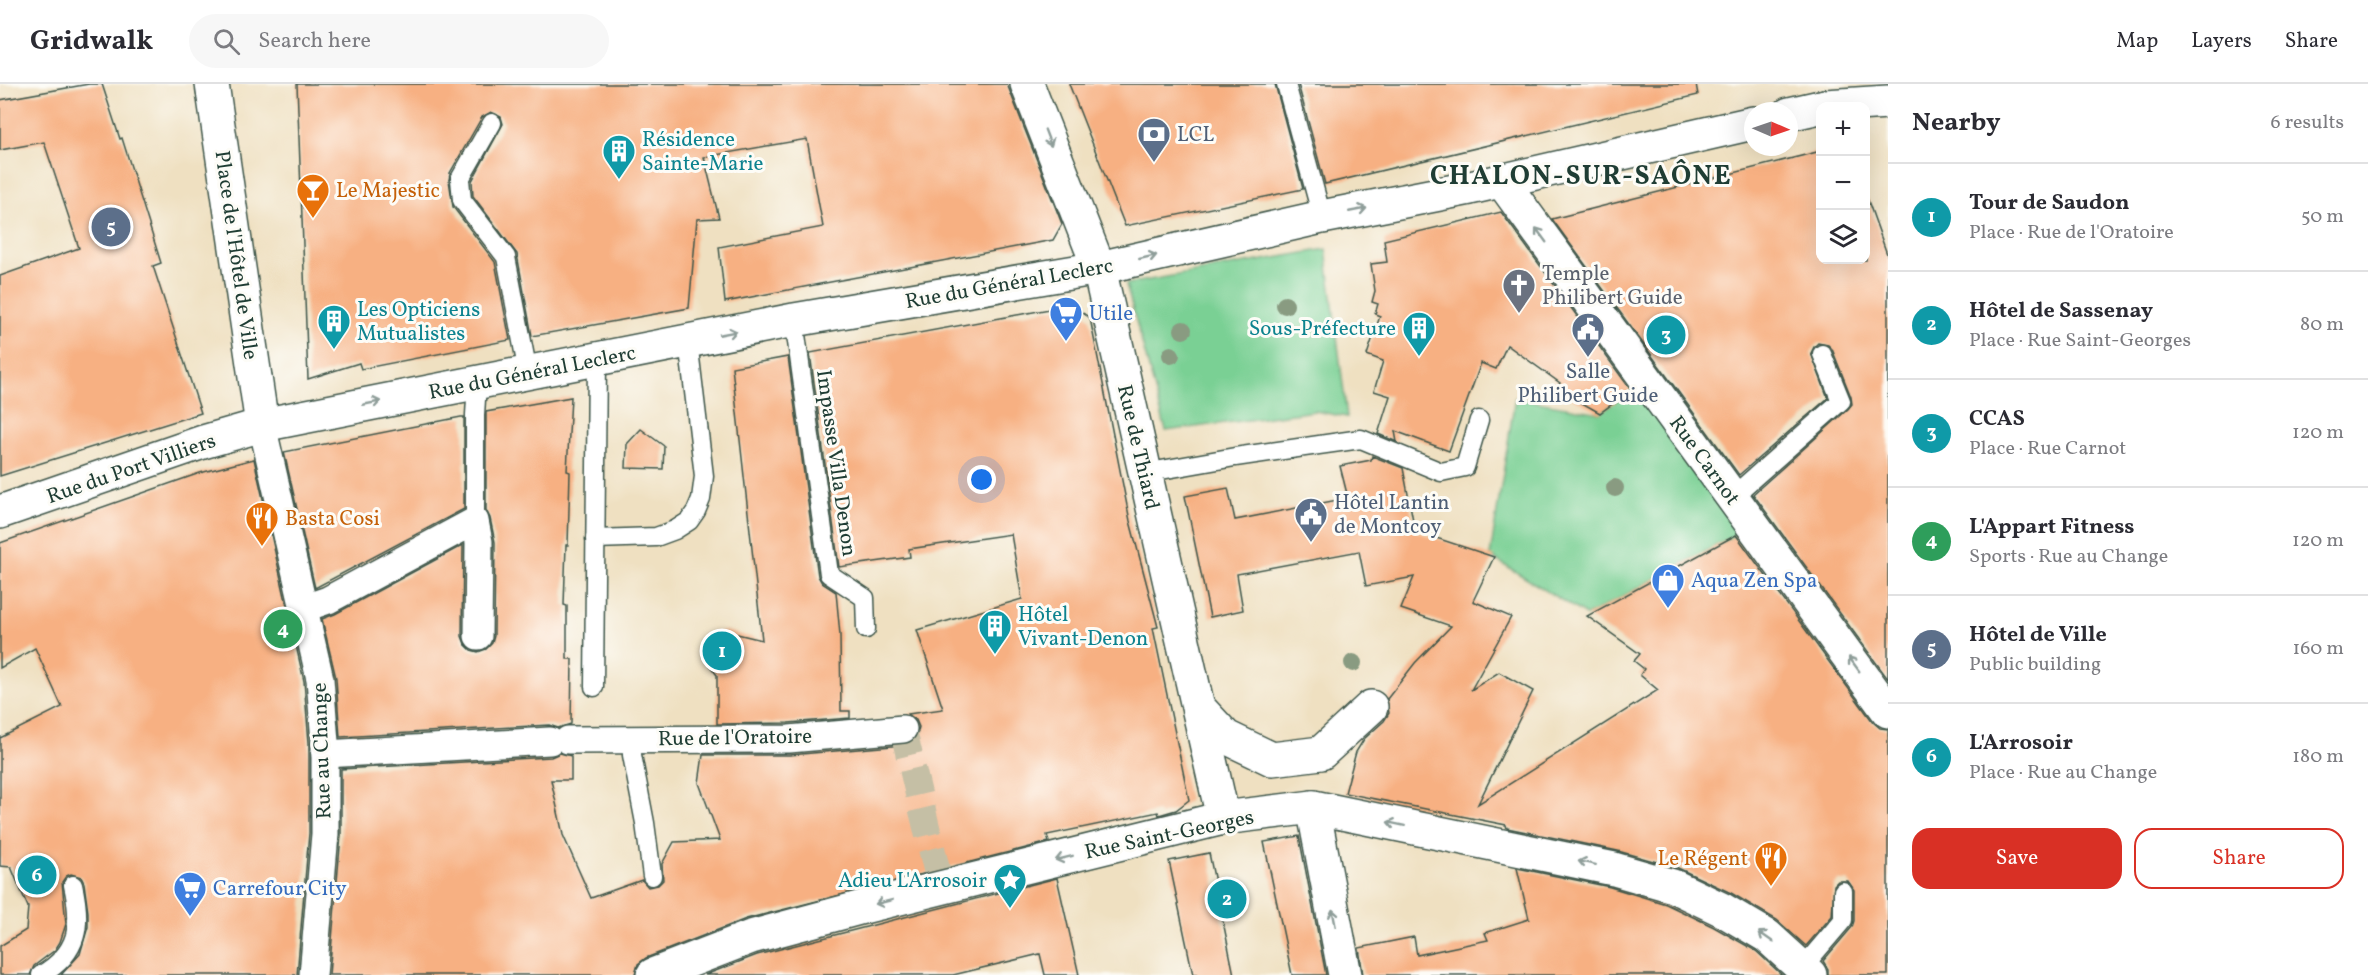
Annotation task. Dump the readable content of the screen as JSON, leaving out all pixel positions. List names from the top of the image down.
{
  "streets": {
    "street": [
      "Place de l'Hôtel de Ville",
      "Rue du Général Leclerc",
      "Rue de Thiard",
      "Rue Carnot",
      "Rue du Port Villiers",
      "Rue de l'Oratoire",
      "Rue au Change",
      "Rue Saint-Georges"
    ],
    "lane": ["Impasse Villa Denon"]
  },
  "crossings": [
    ["Place de l'Hôtel de Ville", "Rue du Général Leclerc"],
    ["Place de l'Hôtel de Ville", "Rue du Port Villiers"],
    ["Place de l'Hôtel de Ville", "Rue au Change"],
    ["Rue du Général Leclerc", "Rue de Thiard"],
    ["Rue du Général Leclerc", "Rue Carnot"],
    ["Rue du Général Leclerc", "Impasse Villa Denon"],
    ["Rue du Général Leclerc", "Rue du Port Villiers"],
    ["Rue du Général Leclerc", "Rue au Change"],
    ["Rue de Thiard", "Rue Saint-Georges"],
    ["Rue du Port Villiers", "Rue au Change"],
    ["Rue de l'Oratoire", "Rue au Change"]
  ],
  "one_way": ["Rue du Général Leclerc", "Rue Carnot", "Rue Saint-Georges"],
  "districts": ["CHALON-SUR-SAÔNE"],
  "places": {
    "bank": ["LCL"],
    "building": [
      "Résidence Sainte-Marie",
      "Les Opticiens Mutualistes",
      "Sous-Préfecture",
      "Hôtel Vivant-Denon"
    ],
    "bar": ["Le Majestic"],
    "church": ["Temple Philibert Guide"],
    "supermarket": ["Utile", "Carrefour City"],
    "public building": ["Salle Philibert Guide", "Hôtel Lantin de Montcoy"],
    "restaurant": ["Basta Cosi", "Le Régent"],
    "shop": ["Aqua Zen Spa"],
    "place": ["Adieu L'Arrosoir"]
  },
  "north": "right",
  "page": {
    "header": "Gridwalk",
    "search": "Search here",
    "nav": ["Map", "Layers", "Share"],
    "heading": ["Nearby", "6 results"],
    "map_buttons": ["+", "−"],
    "list": [
      {
        "mark": "1",
        "name": "Tour de Saudon",
        "note": "Place · Rue de l'Oratoire",
        "value": "50 m"
      },
      {
        "mark": "2",
        "name": "Hôtel de Sassenay",
        "note": "Place · Rue Saint-Georges",
        "value": "80 m"
      },
      {
        "mark": "3",
        "name": "CCAS",
        "note": "Place · Rue Carnot",
        "value": "120 m"
      },
      {
        "mark": "4",
        "name": "L'Appart Fitness",
        "note": "Sports · Rue au Change",
        "value": "120 m"
      },
      {
        "mark": "5",
        "name": "Hôtel de Ville",
        "note": "Public building",
        "value": "160 m"
      },
      {
        "mark": "6",
        "name": "L'Arrosoir",
        "note": "Place · Rue au Change",
        "value": "180 m"
      }
    ],
    "pins": [
      "5",
      "3",
      "4",
      "1",
      "6",
      "2"
    ],
    "buttons": ["Save", "Share"]
  }
}
